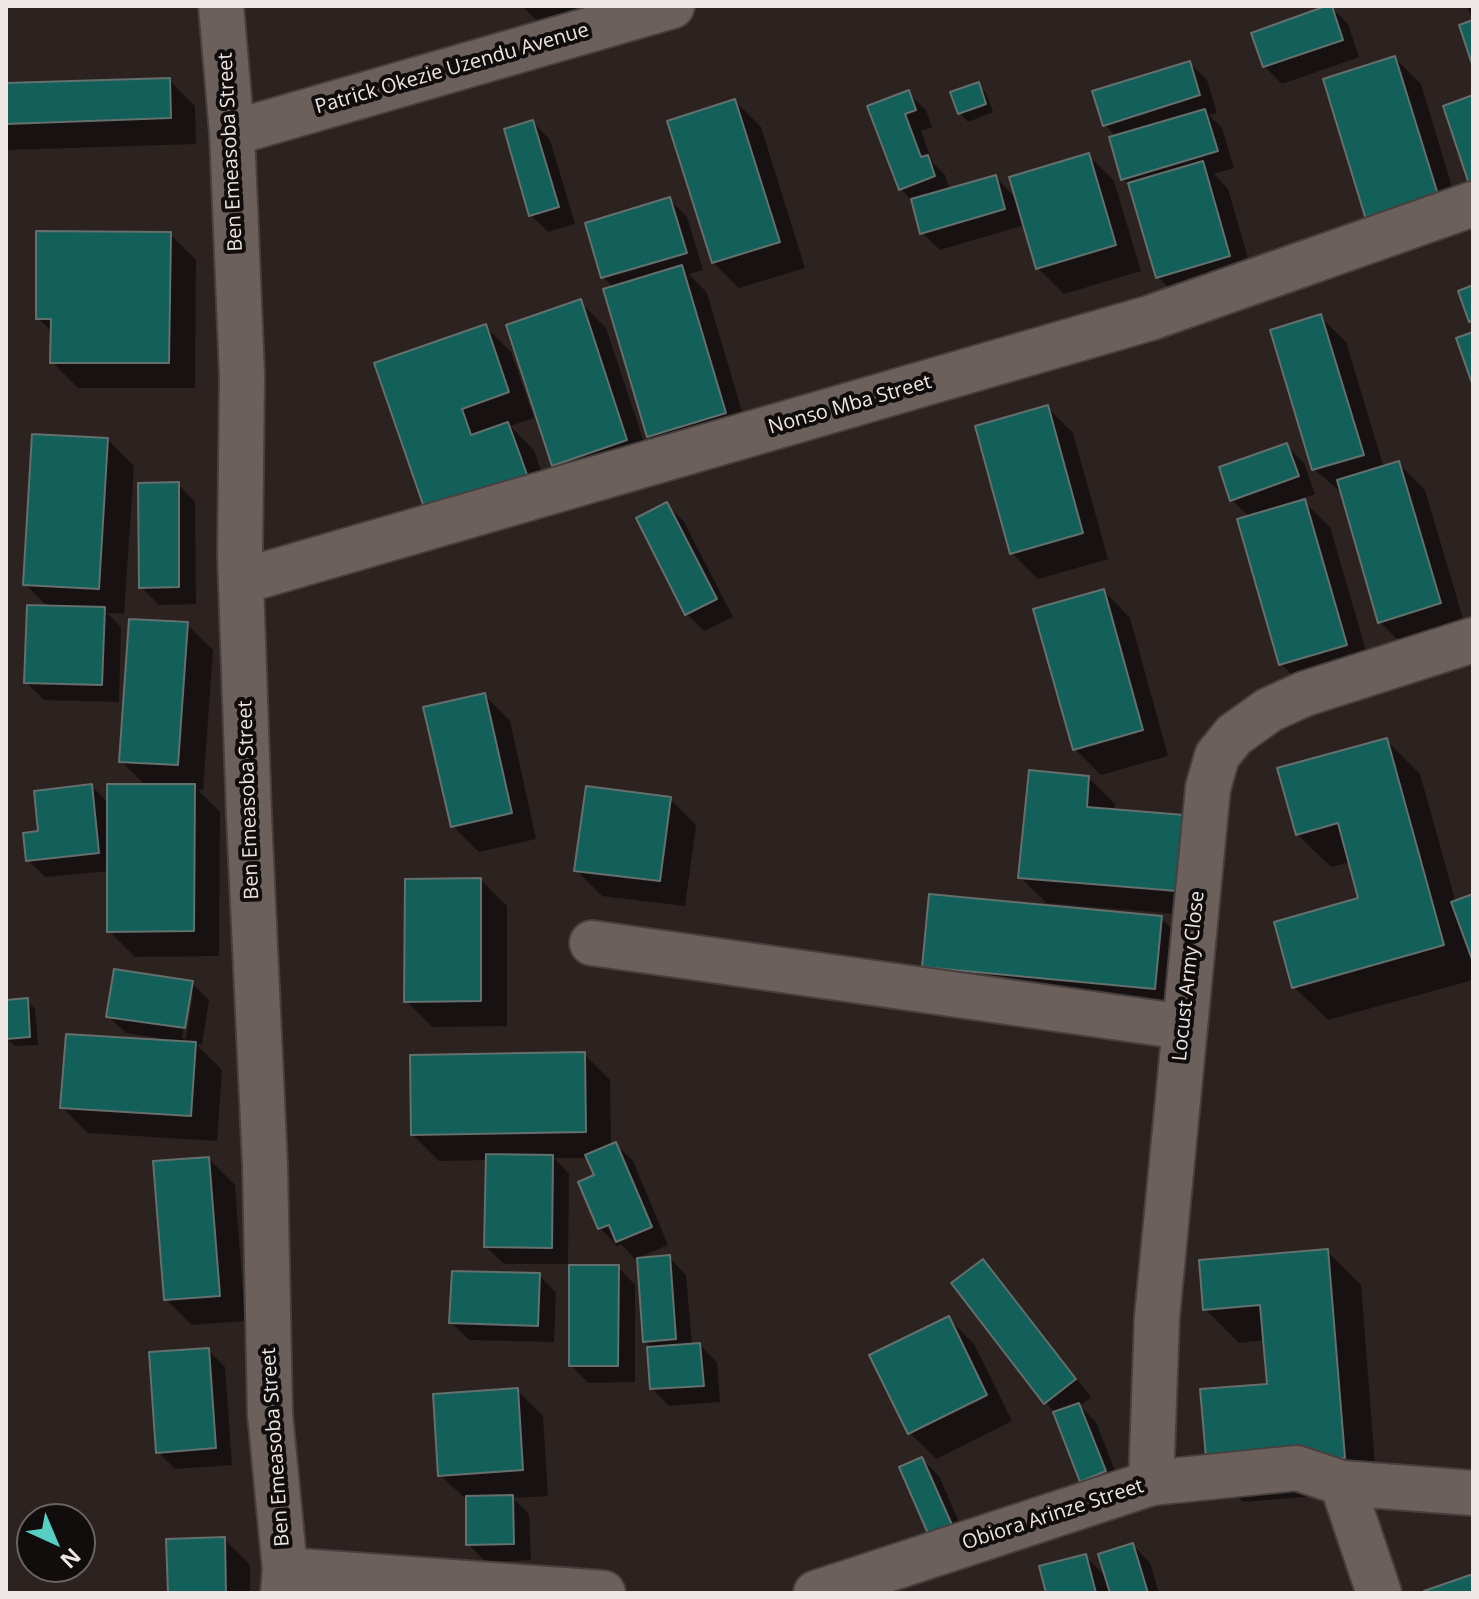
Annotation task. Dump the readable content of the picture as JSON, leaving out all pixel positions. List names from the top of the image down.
{
  "streets": {
    "street": [
      "Patrick Okezie Uzendu Avenue",
      "Ben Emeasoba Street",
      "Nonso Mba Street",
      "Locust Army Close",
      "Obiora Arinze Street"
    ]
  },
  "crossings": [
    ["Patrick Okezie Uzendu Avenue", "Ben Emeasoba Street"],
    ["Ben Emeasoba Street", "Nonso Mba Street"],
    ["Locust Army Close", "Obiora Arinze Street"]
  ],
  "north": "bottom right"
}
